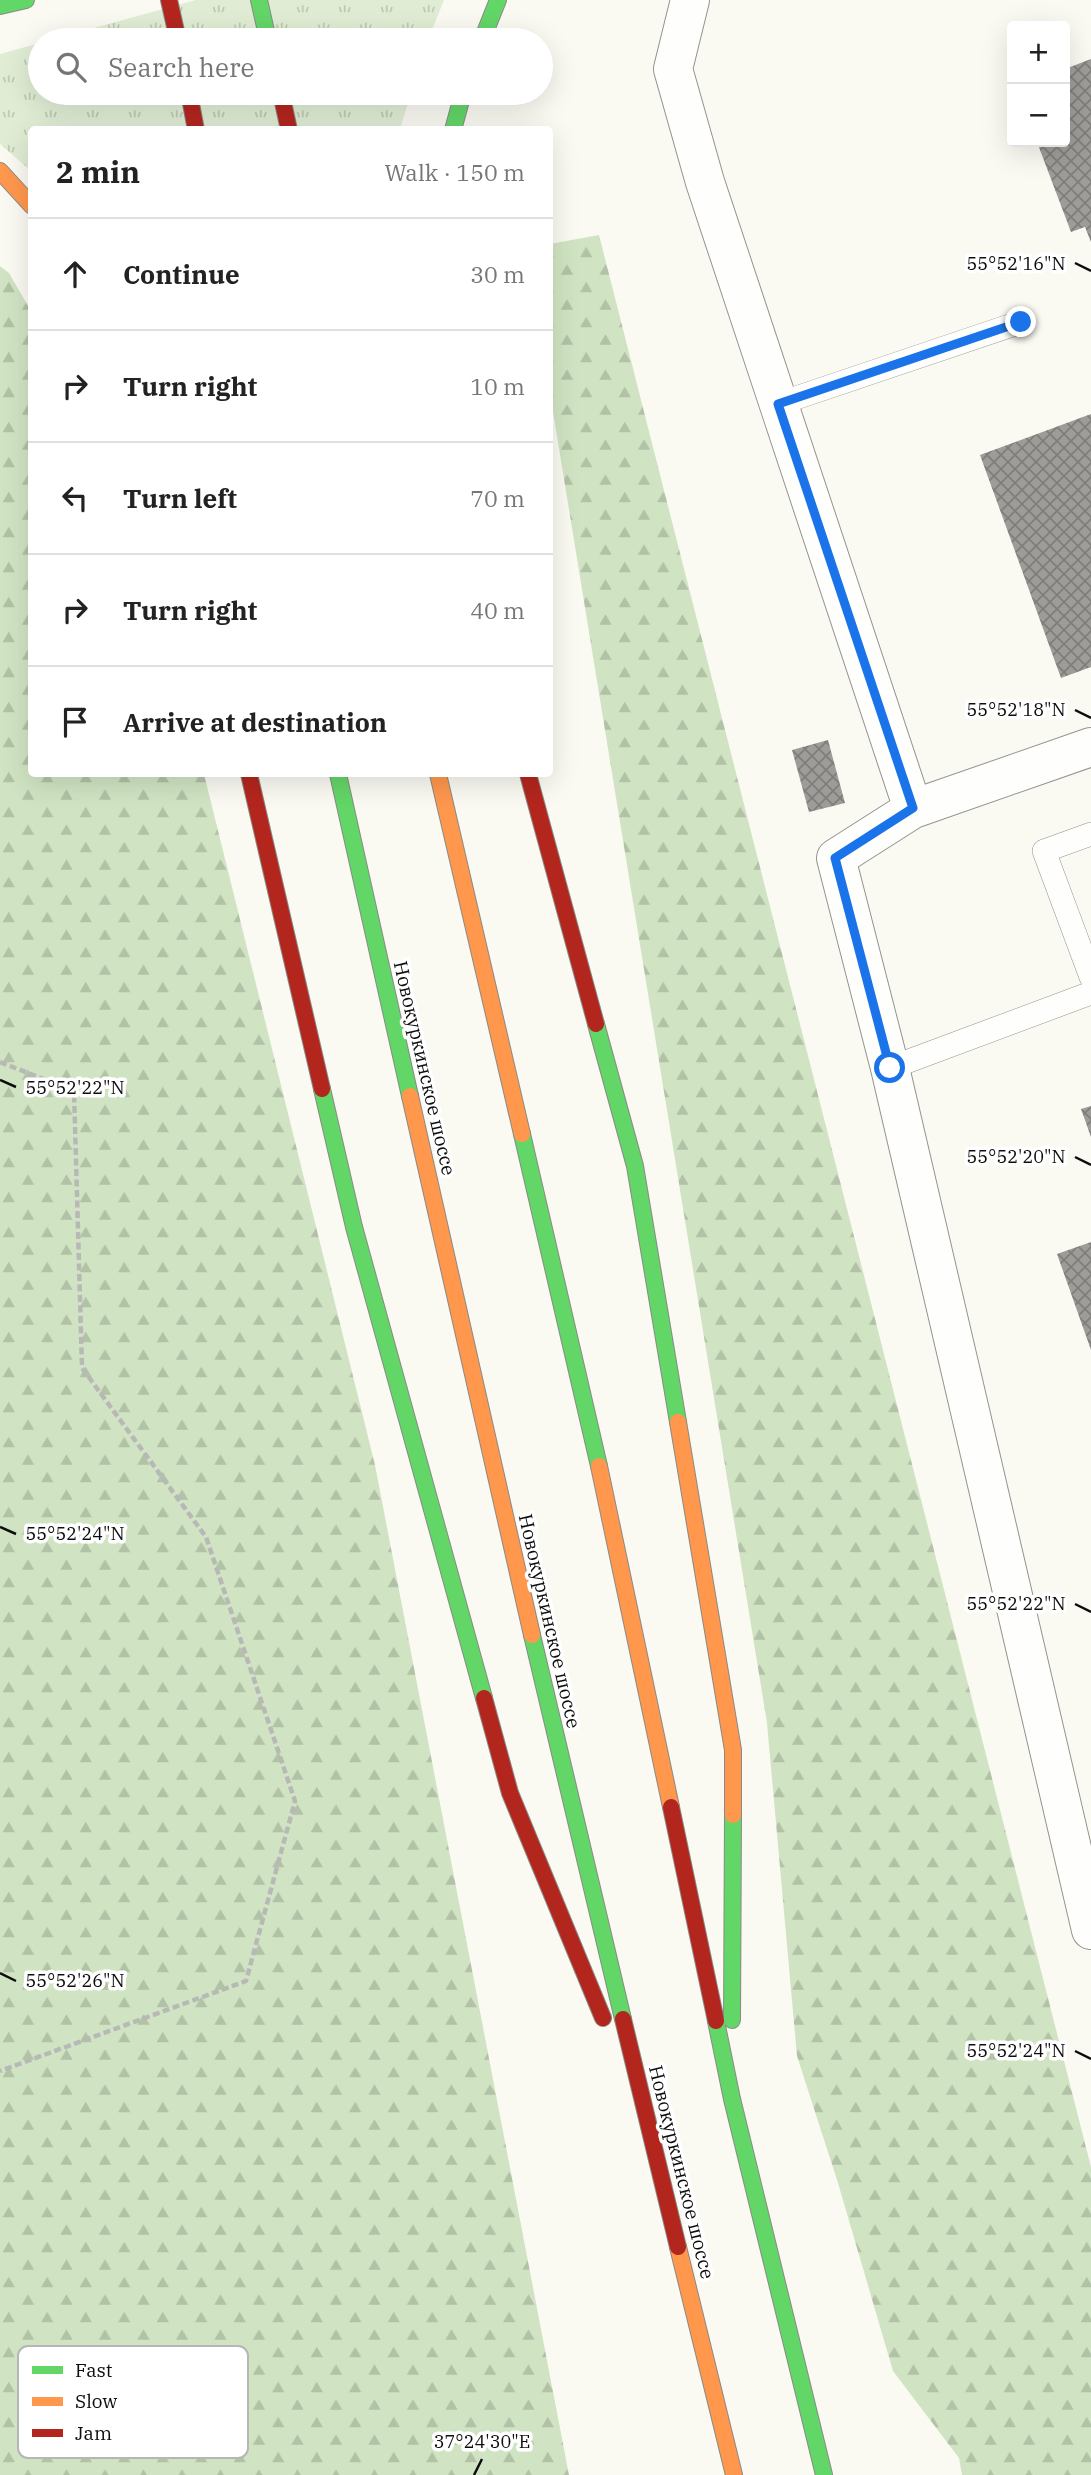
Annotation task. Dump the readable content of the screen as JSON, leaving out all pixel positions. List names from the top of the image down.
{
  "streets": {
    "main road": ["Новокуркинское шоссе"]
  },
  "legend": ["Fast", "Slow", "Jam"],
  "page": {
    "map_buttons": ["+", "−"],
    "search": "Search here",
    "heading": ["2 min", "Walk · 150 m"],
    "list": [
      ["Continue", "30 m"],
      ["Turn right", "10 m"],
      ["Turn left", "70 m"],
      ["Turn right", "40 m"],
      "Arrive at destination"
    ]
  },
  "coordinates": [
    "55°52'16\"N",
    "55°52'18\"N",
    "55°52'22\"N",
    "55°52'20\"N",
    "55°52'24\"N",
    "55°52'26\"N",
    "37°24'30\"E"
  ]
}
